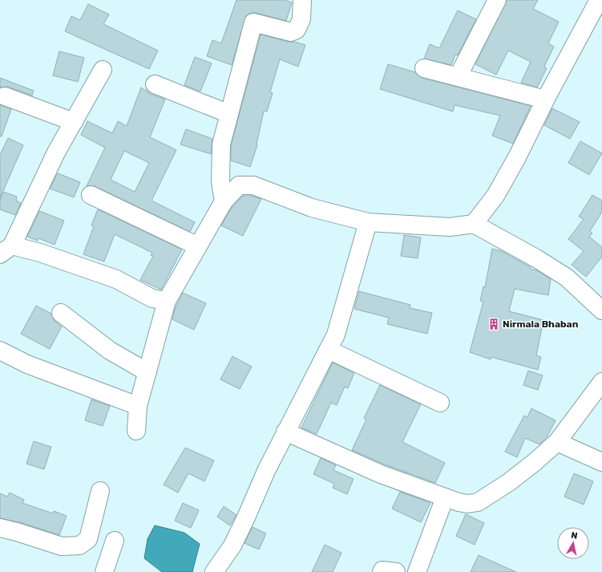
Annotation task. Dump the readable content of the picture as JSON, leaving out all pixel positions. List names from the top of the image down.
{
  "places": {
    "building": ["Nirmala Bhaban"]
  },
  "north": "top"
}
